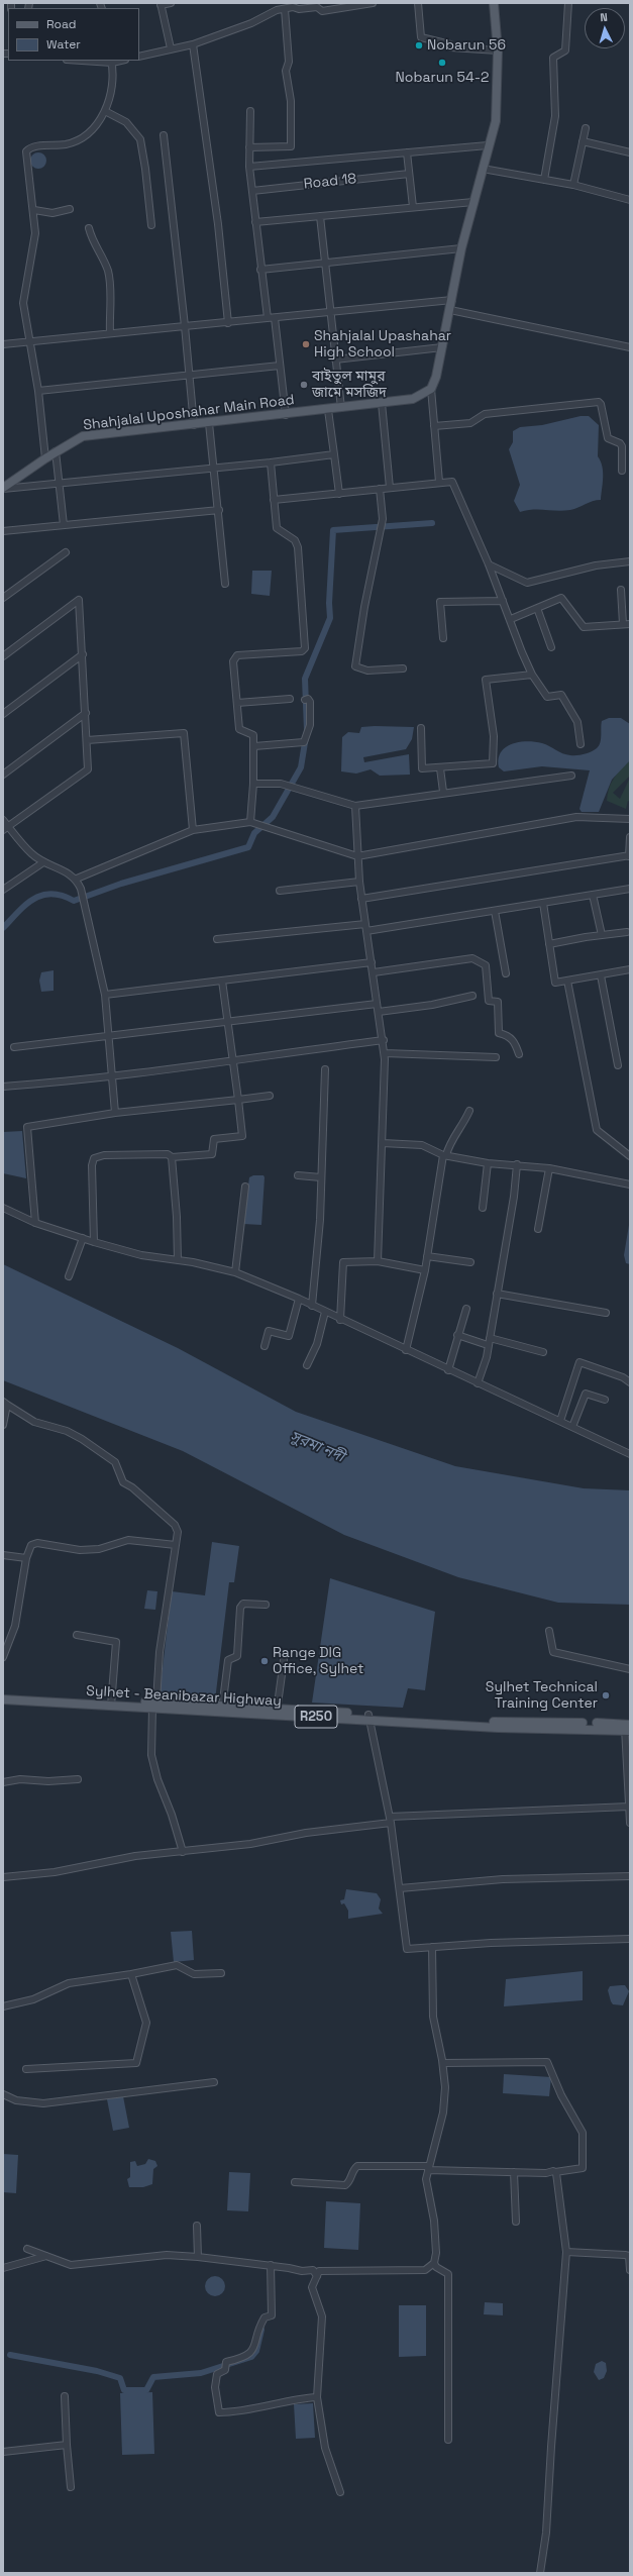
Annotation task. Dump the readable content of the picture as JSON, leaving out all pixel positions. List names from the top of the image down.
{
  "streets": {
    "main road": ["Shahjalal Uposhahar Main Road", "Sylhet - Beanibazar Highway", "R250"],
    "street": ["Road 18"]
  },
  "water": ["সুরমা নদী"],
  "places": [
    "Nobarun 56",
    "Nobarun 54-2",
    "Shahjalal Upashahar High School",
    "বাইতুল মামুর জামে মসজিদ",
    "Range DIG Office, Sylhet",
    "Sylhet Technical Training Center"
  ],
  "legend": ["Road", "Water"],
  "north": "top"
}
